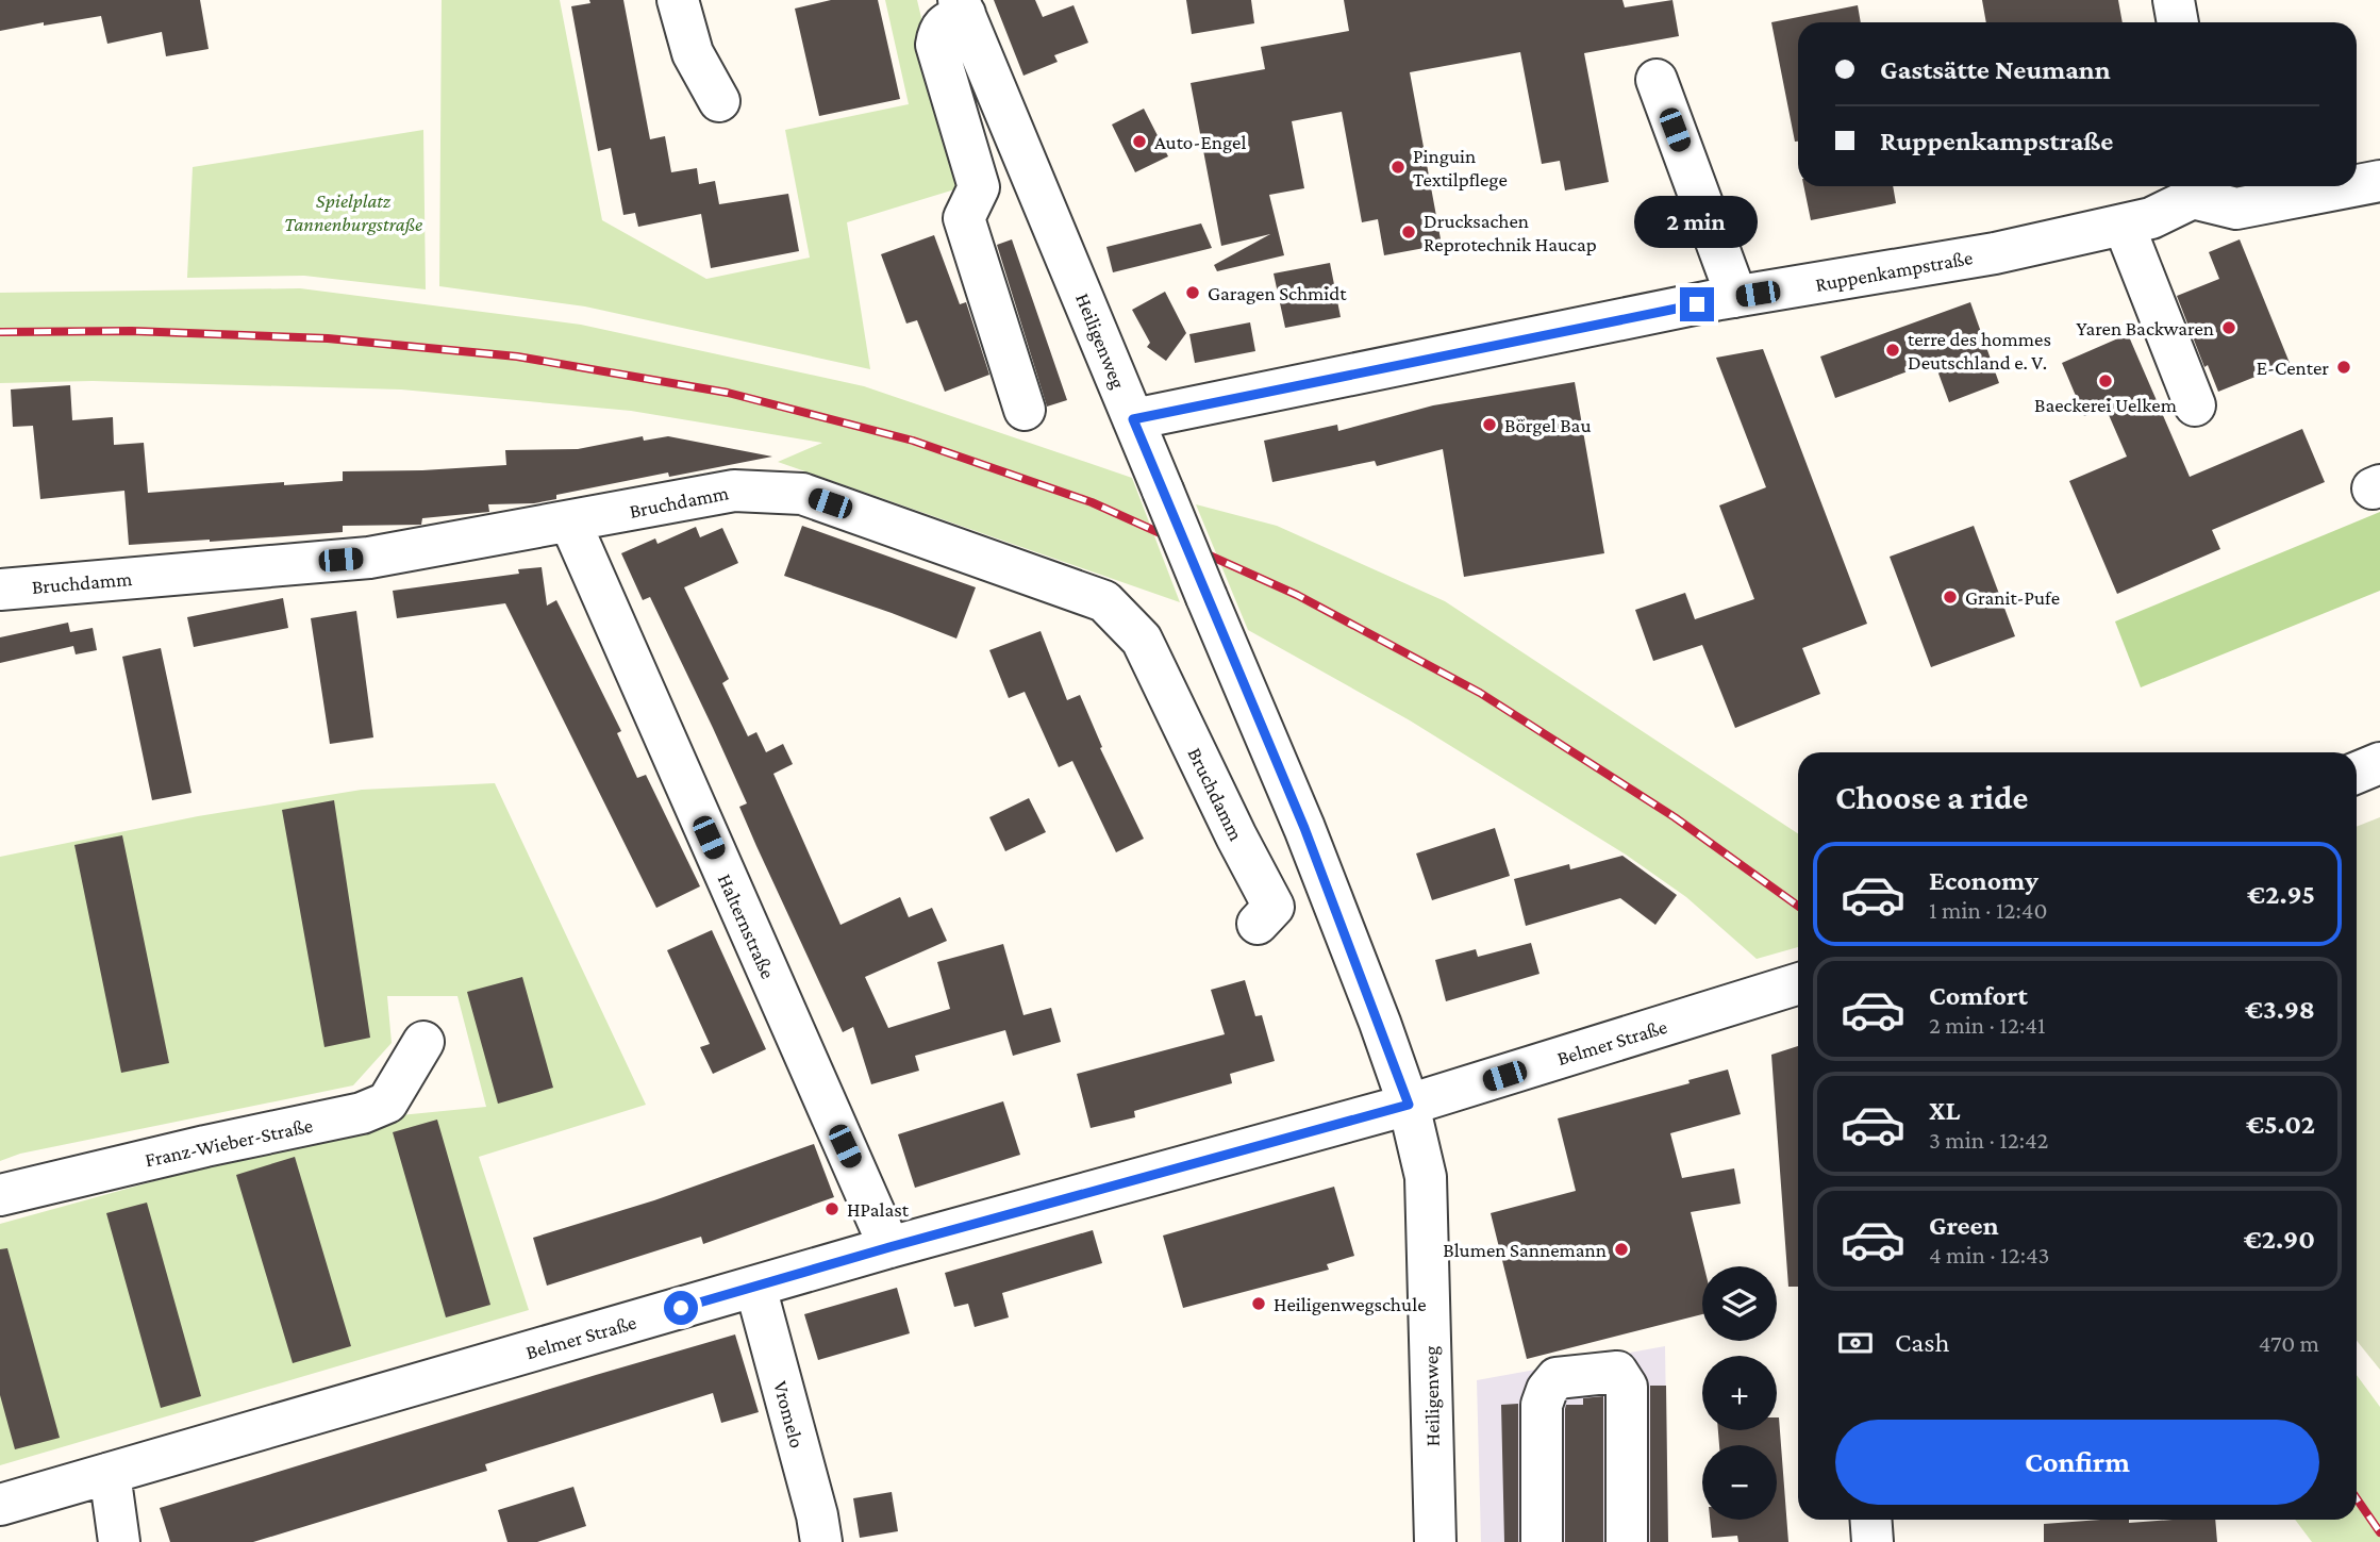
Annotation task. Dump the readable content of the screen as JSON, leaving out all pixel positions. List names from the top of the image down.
{
  "streets": {
    "street": [
      "Ruppenkampstraße",
      "Heiligenweg",
      "Bruchdamm",
      "Halternstraße",
      "Belmer Straße",
      "Franz-Wieber-Straße",
      "Vromelo"
    ]
  },
  "crossings": [
    ["Ruppenkampstraße", "Heiligenweg"],
    ["Heiligenweg", "Belmer Straße"],
    ["Bruchdamm", "Halternstraße"],
    ["Halternstraße", "Belmer Straße"],
    ["Belmer Straße", "Vromelo"]
  ],
  "parks": ["Spielplatz Tannenburgstraße"],
  "places": [
    "Auto-Engel",
    "Pinguin Textilpflege",
    "Drucksachen Reprotechnik Haucap",
    "Garagen Schmidt",
    "Yaren Backwaren",
    "terre des hommes Deutschland e. V.",
    "E-Center",
    "Baeckerei Uelkem",
    "Börgel Bau",
    "Granit-Pufe",
    "HPalast",
    "Blumen Sannemann",
    "Heiligenwegschule"
  ],
  "page": {
    "banner": ["Gastsätte Neumann", "Ruppenkampstraße"],
    "bubble": "2 min",
    "heading": "Choose a ride",
    "list": [
      {
        "name": "Economy",
        "note": "1 min · 12:40",
        "value": "€2.95"
      },
      {
        "name": "Comfort",
        "note": "2 min · 12:41",
        "value": "€3.98"
      },
      {
        "name": "XL",
        "note": "3 min · 12:42",
        "value": "€5.02"
      },
      {
        "name": "Green",
        "note": "4 min · 12:43",
        "value": "€2.90"
      }
    ],
    "map_buttons": ["+", "−"],
    "pay": ["Cash", "470 m"],
    "buttons": "Confirm"
  }
}
